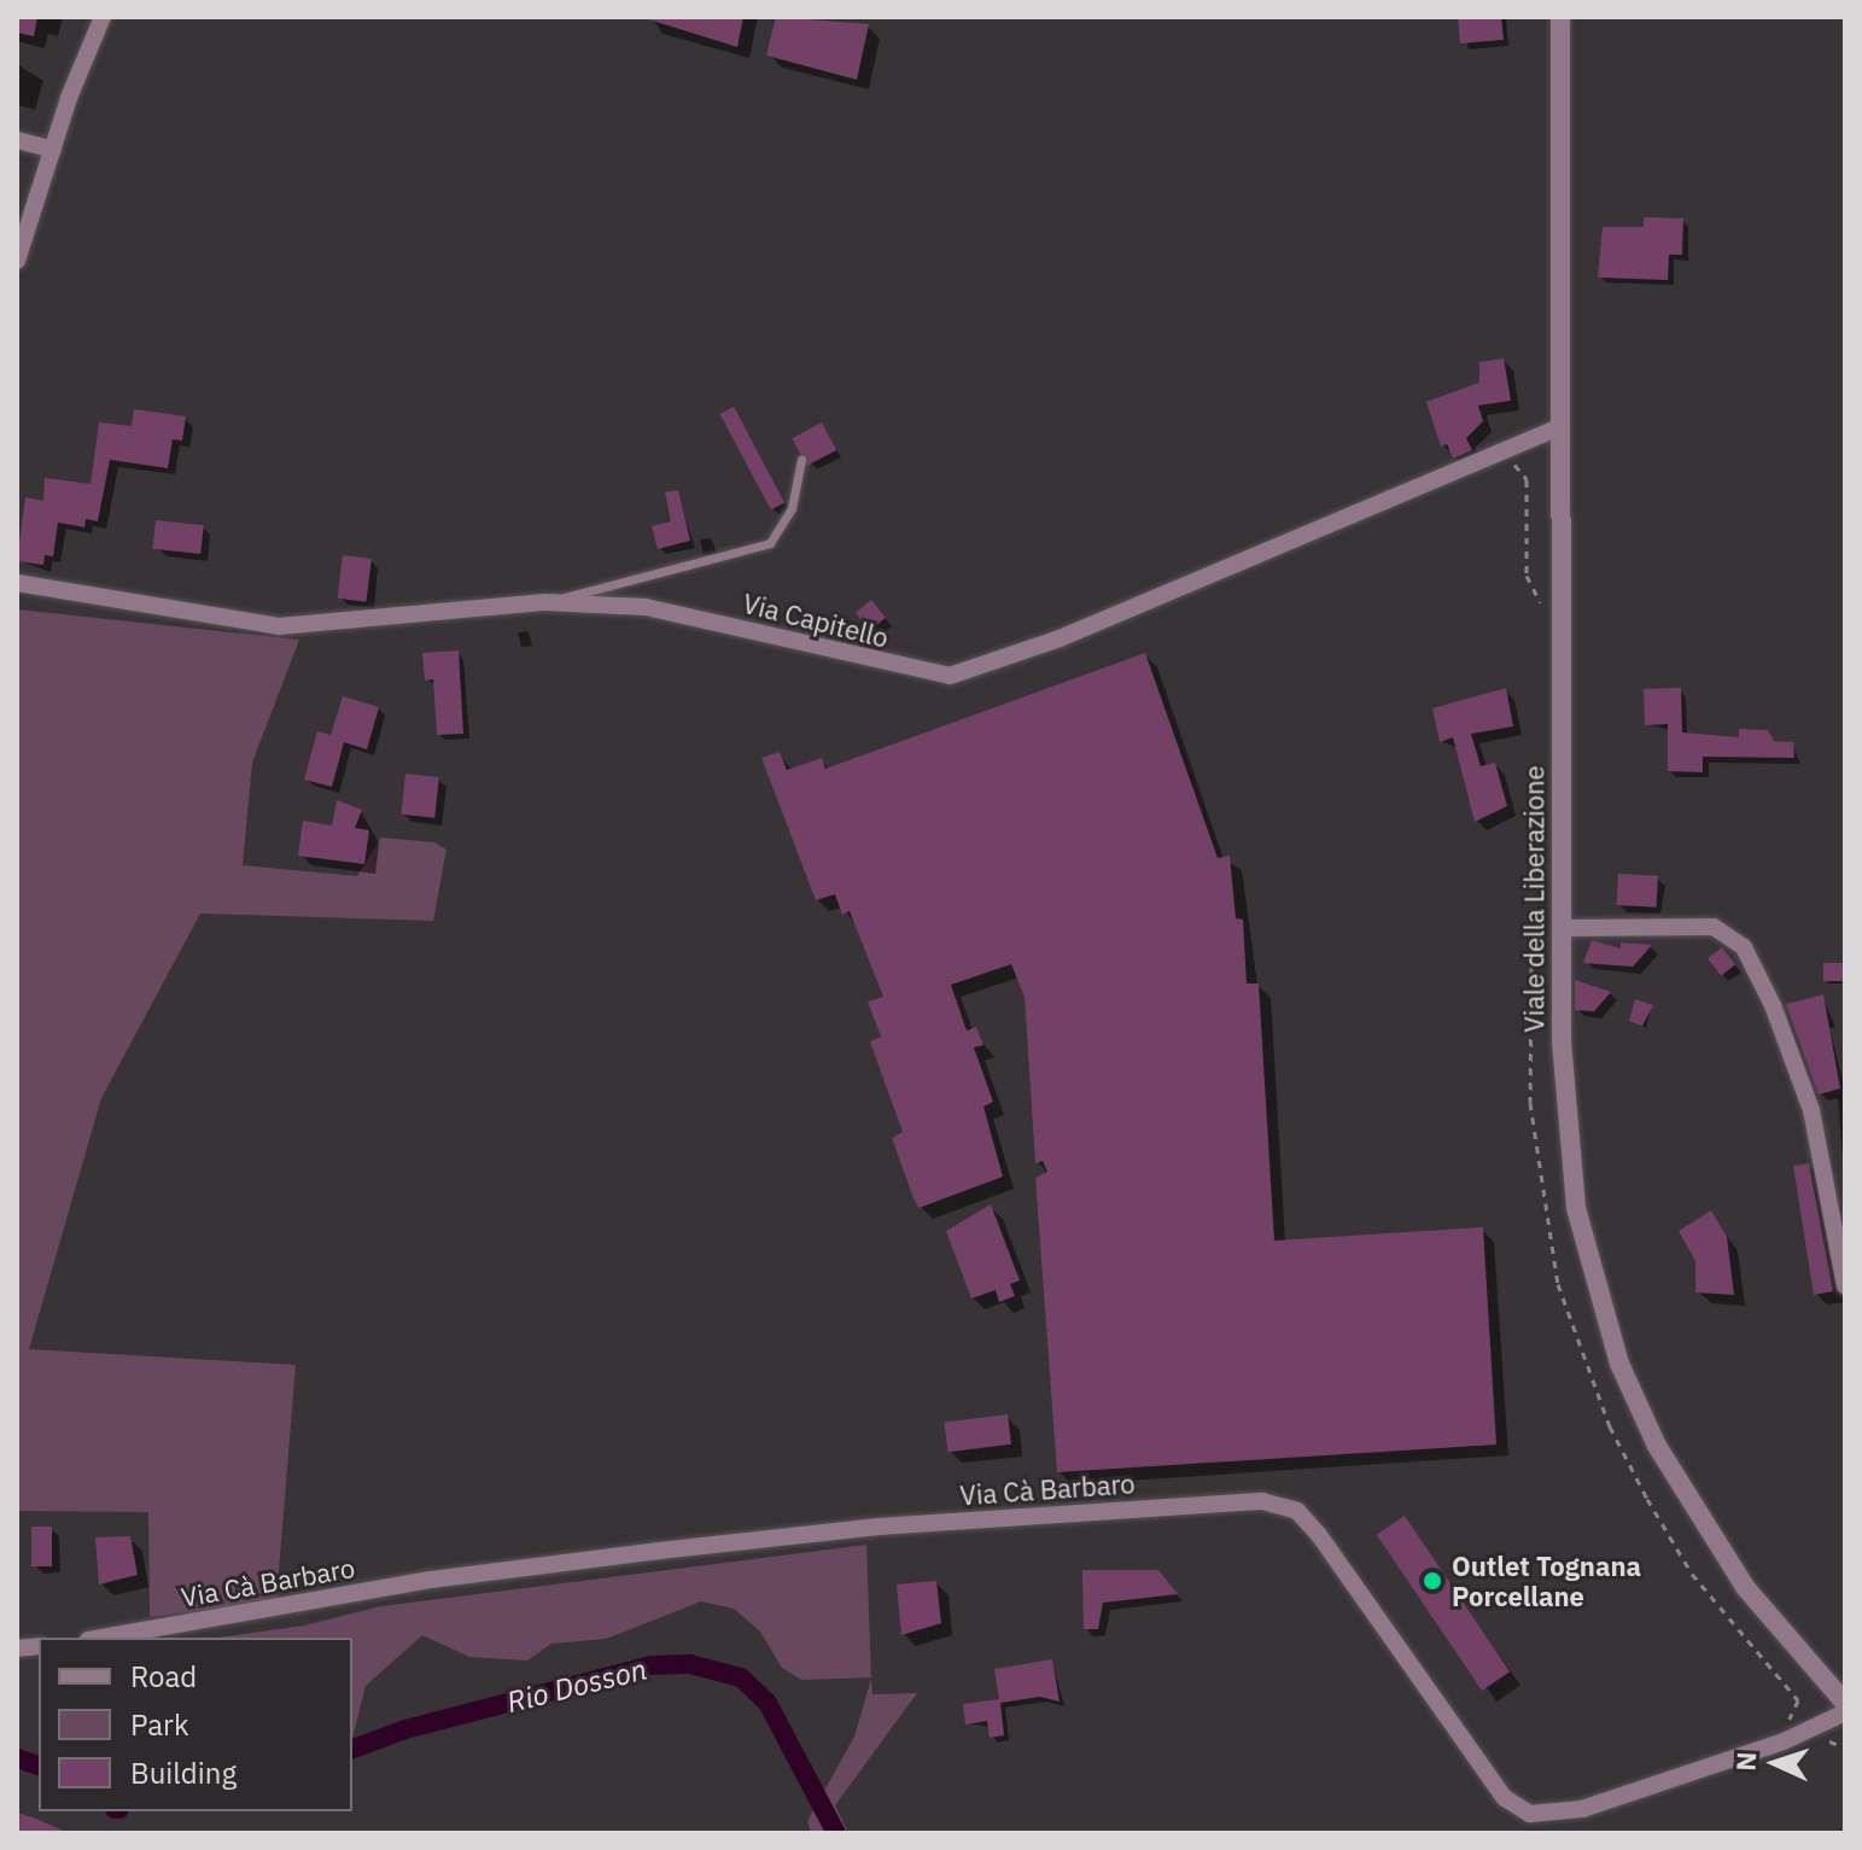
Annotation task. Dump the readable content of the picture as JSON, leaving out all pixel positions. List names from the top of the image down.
{
  "streets": {
    "street": ["Via Capitello", "Viale della Liberazione", "Via Cà Barbaro"]
  },
  "crossings": [
    ["Via Capitello", "Viale della Liberazione"]
  ],
  "water": ["Rio Dosson"],
  "places": ["Outlet Tognana Porcellane"],
  "legend": ["Road", "Park", "Building"],
  "north": "left"
}
